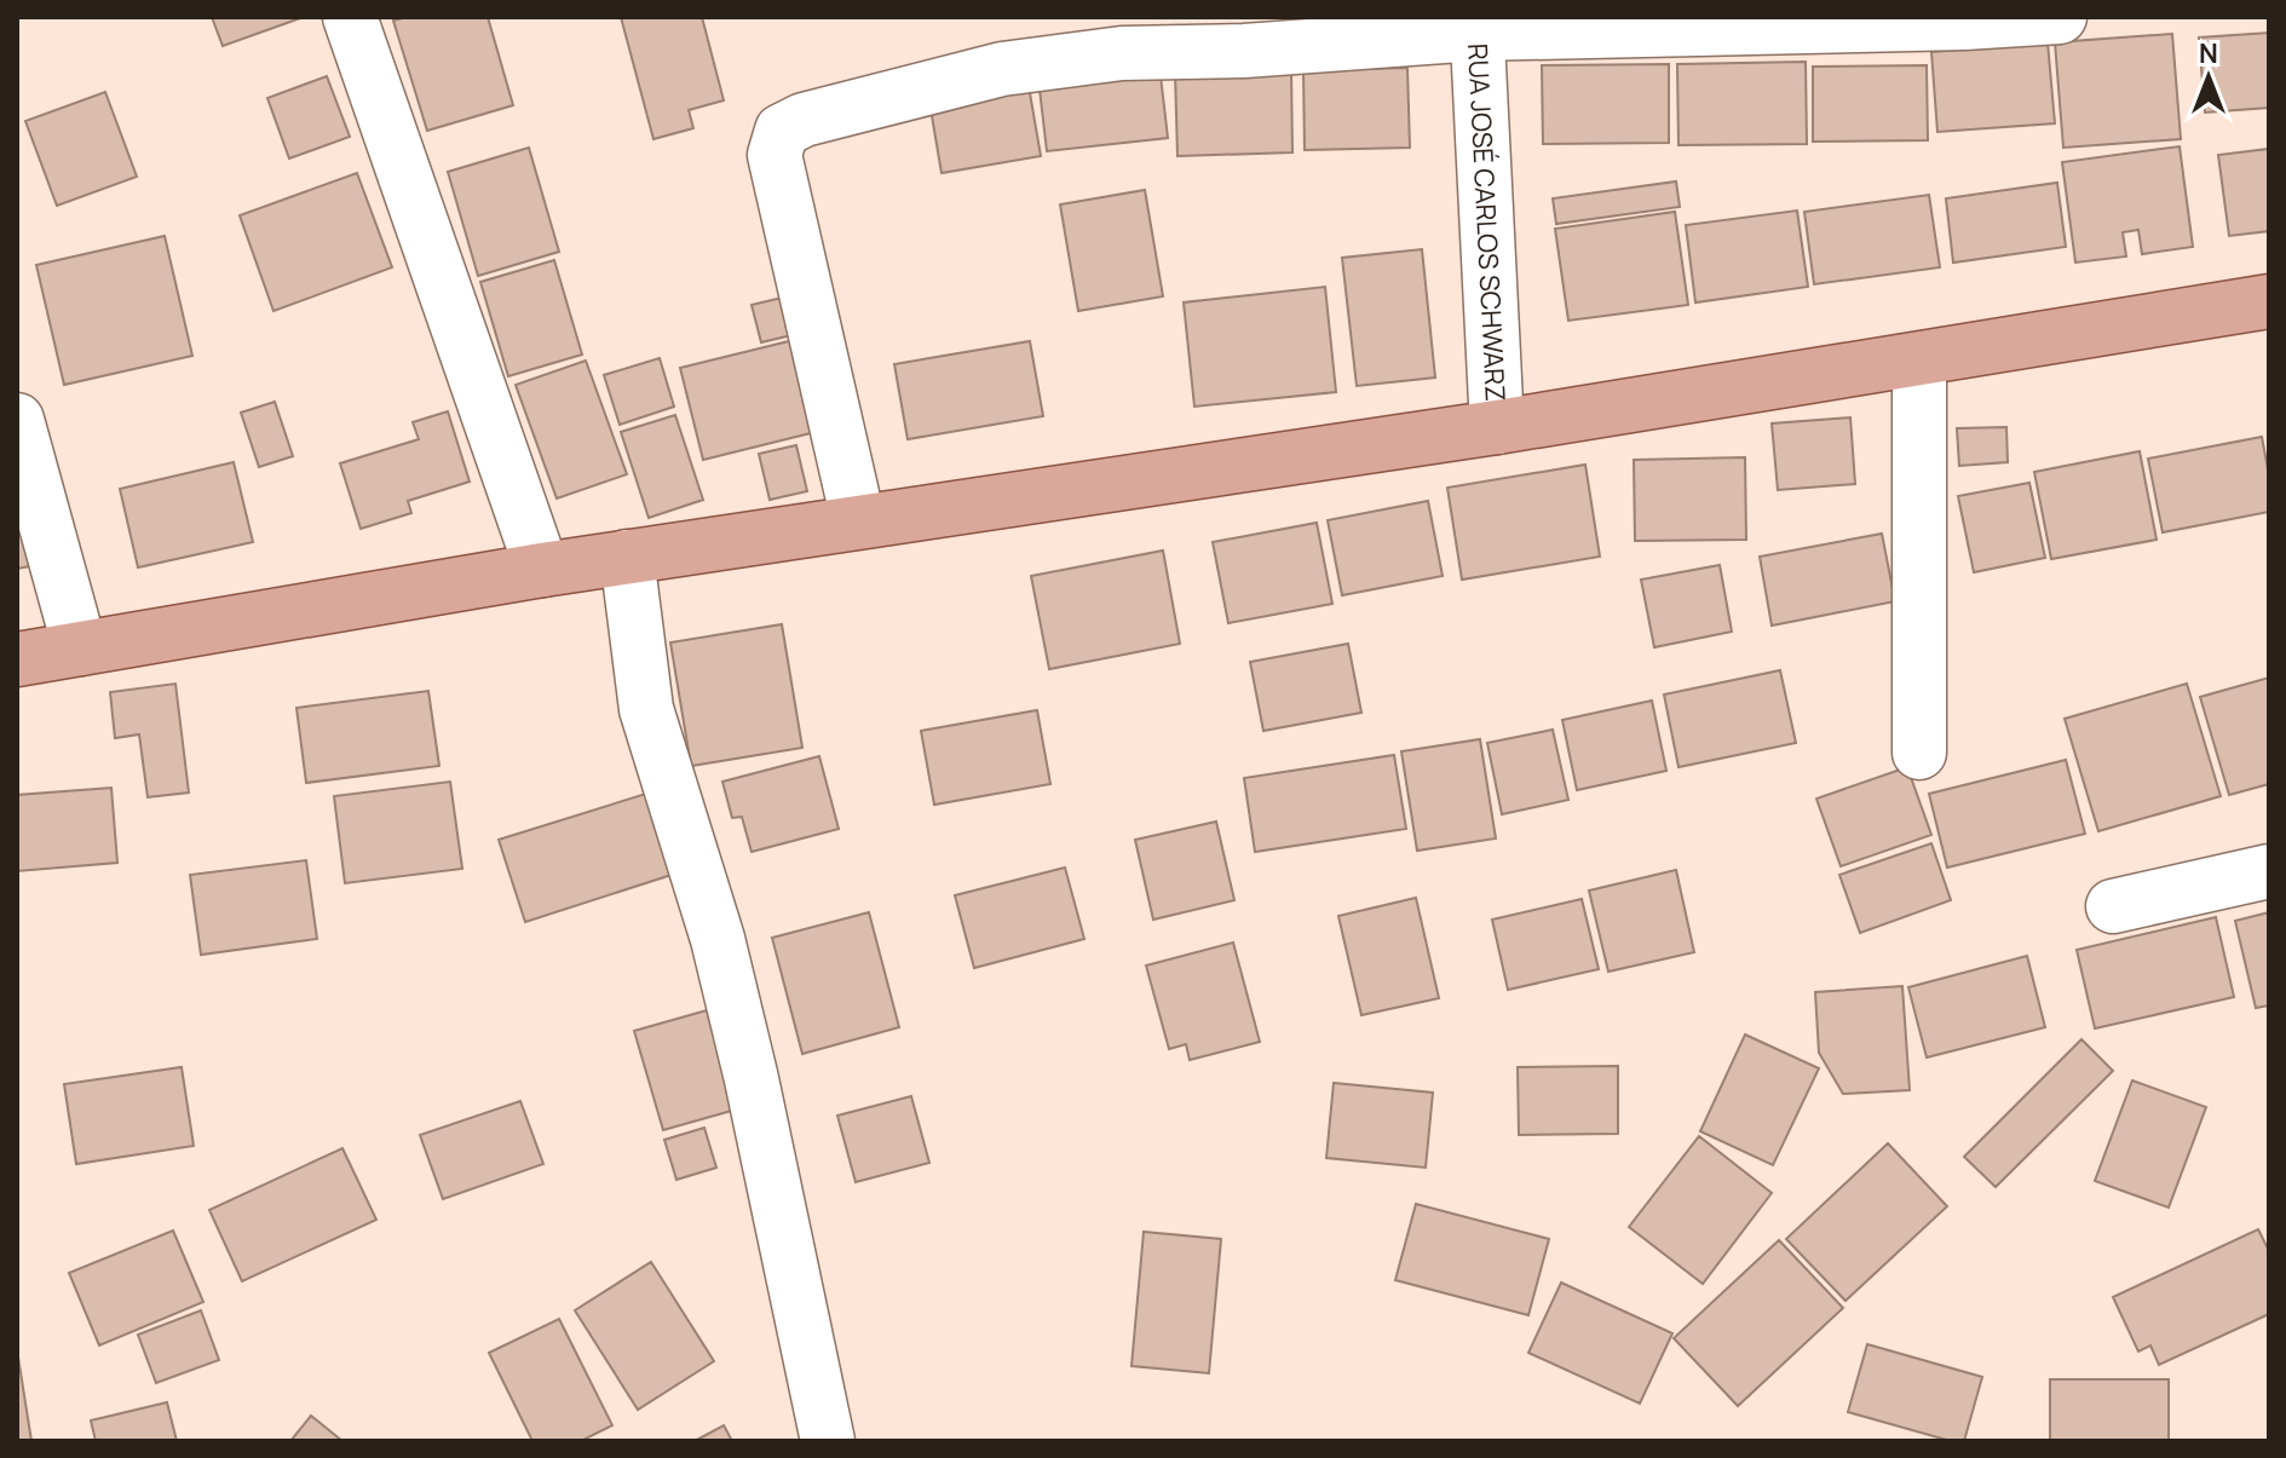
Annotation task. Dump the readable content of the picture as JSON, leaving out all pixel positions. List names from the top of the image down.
{
  "streets": {
    "street": ["RUA JOSÉ CARLOS SCHWARZ"]
  },
  "north": "top"
}
